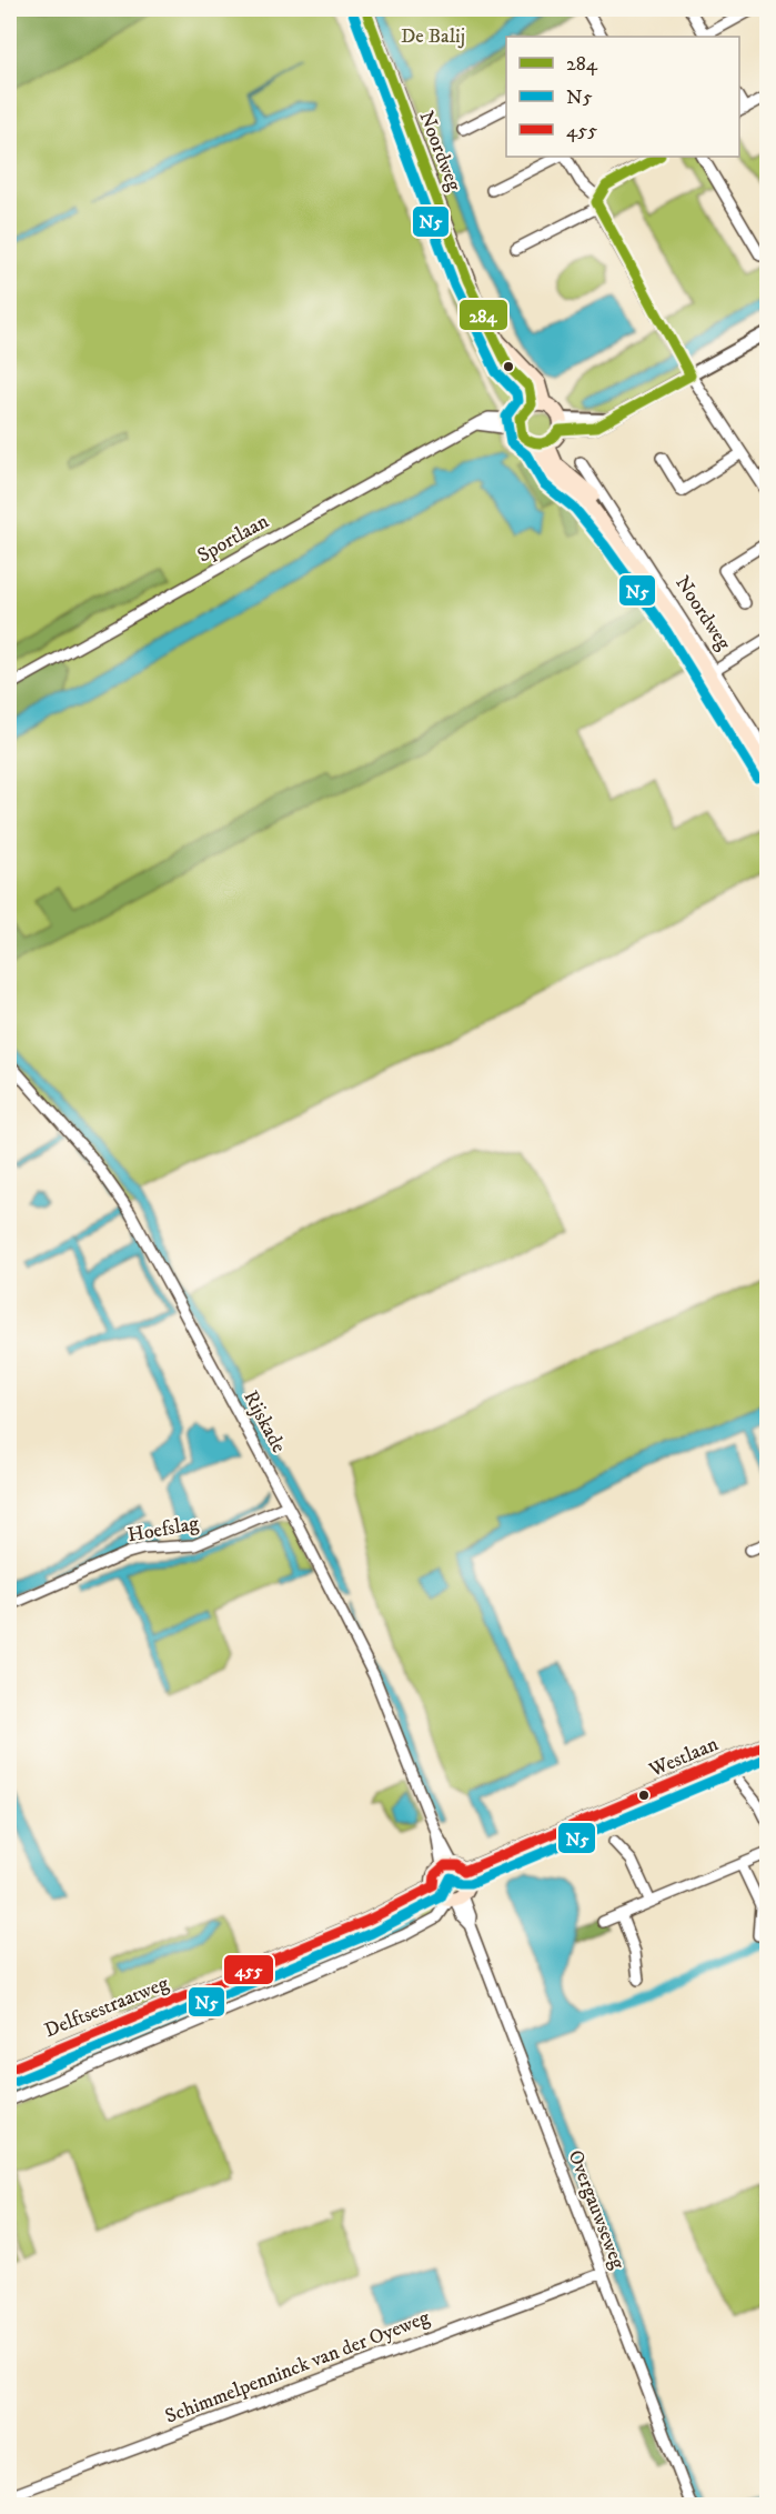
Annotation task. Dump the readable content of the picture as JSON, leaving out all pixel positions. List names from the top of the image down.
{
  "streets": {
    "main road": ["Noordweg", "Westlaan", "Delftsestraatweg"],
    "street": [
      "Sportlaan",
      "Rijskade",
      "Hoefslag",
      "Overgauwseweg",
      "Schimmelpenninck van der Oyeweg"
    ]
  },
  "crossings": [
    ["Noordweg", "Sportlaan"],
    ["Rijskade", "Hoefslag"],
    ["Delftsestraatweg", "Overgauwseweg"],
    ["Overgauwseweg", "Schimmelpenninck van der Oyeweg"]
  ],
  "parks": ["De Balij"],
  "lines": ["transit line 284", "transit line N5", "transit line 455"],
  "legend": ["284", "N5", "455"]
}
